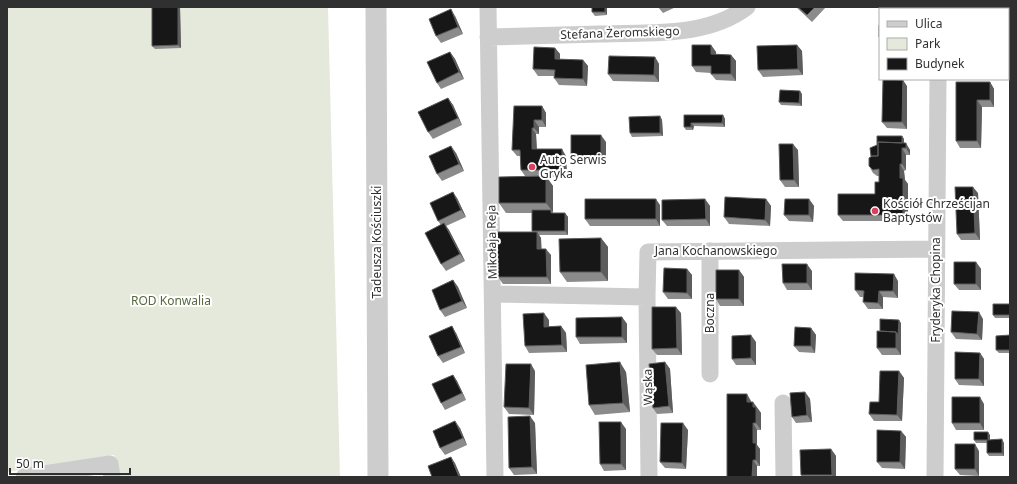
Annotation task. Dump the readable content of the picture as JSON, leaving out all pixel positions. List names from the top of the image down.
{
  "streets": {
    "street": [
      "Stefana Żeromskiego",
      "Tadeusza Kościuszki",
      "Mikołaja Reja",
      "Jana Kochanowskiego",
      "Fryderyka Chopina",
      "Boczna",
      "Wąska"
    ]
  },
  "crossings": [
    ["Stefana Żeromskiego", "Mikołaja Reja"],
    ["Jana Kochanowskiego", "Fryderyka Chopina"],
    ["Jana Kochanowskiego", "Boczna"],
    ["Jana Kochanowskiego", "Wąska"]
  ],
  "parks": ["ROD Konwalia"],
  "places": ["Auto Serwis Gryka", "Kościół Chrześcijan Baptystów"],
  "legend": ["Ulica", "Park", "Budynek"],
  "scale_bar": "50 m"
}
